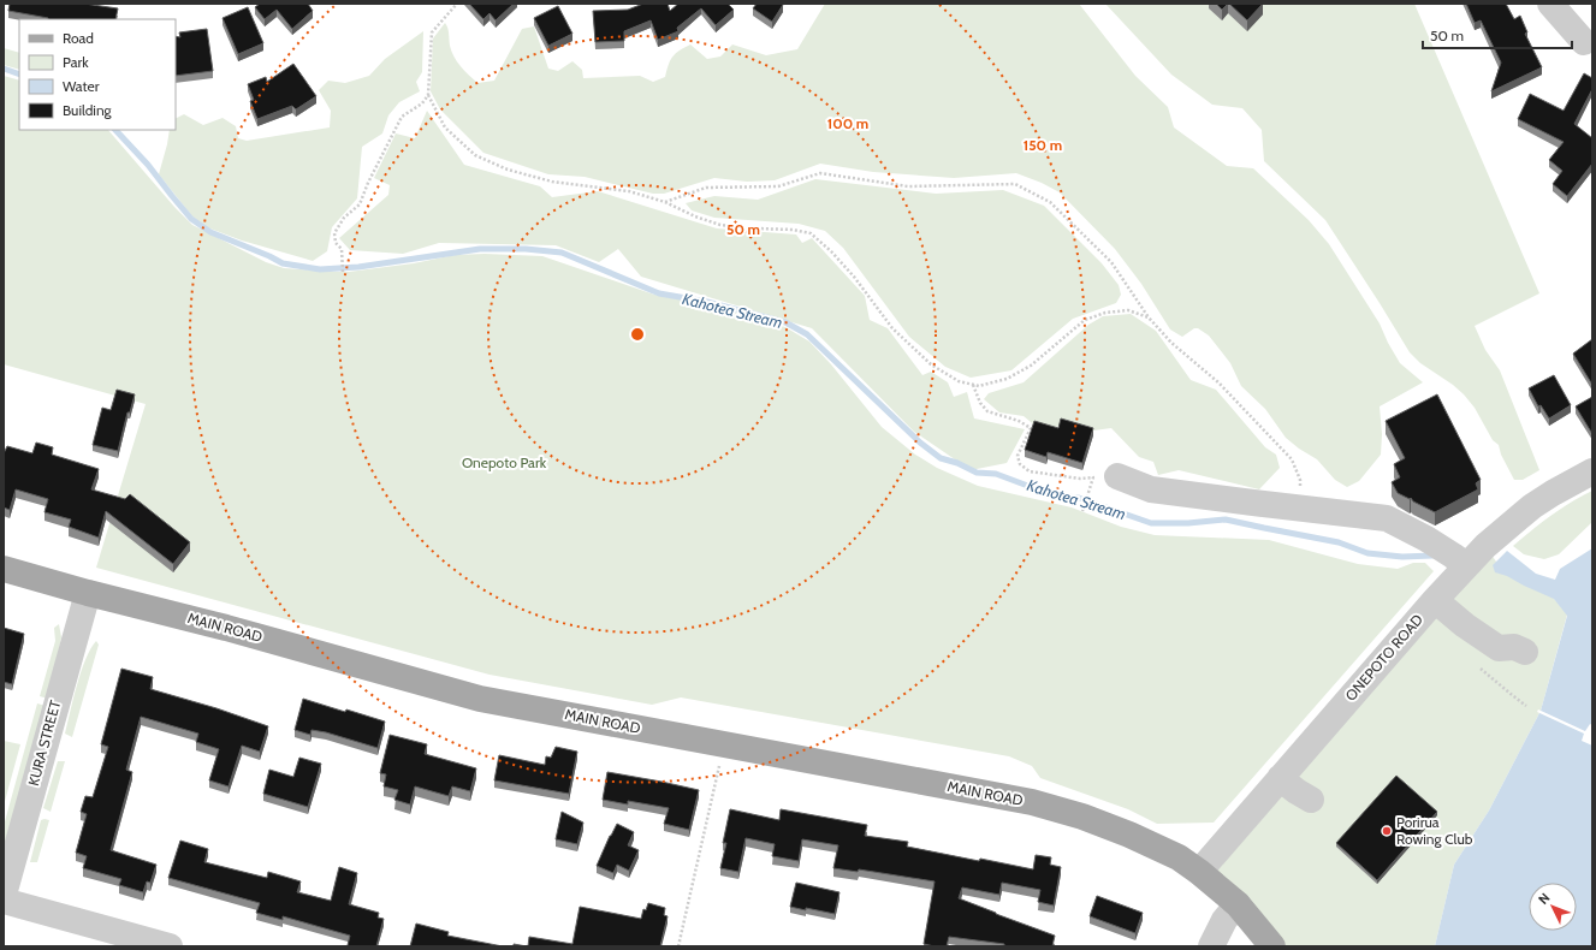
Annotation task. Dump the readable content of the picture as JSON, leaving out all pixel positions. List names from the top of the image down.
{
  "streets": {
    "main road": ["MAIN ROAD"],
    "street": ["ONEPOTO ROAD", "KURA STREET"]
  },
  "crossings": [
    ["MAIN ROAD", "ONEPOTO ROAD"],
    ["MAIN ROAD", "KURA STREET"]
  ],
  "water": ["Kahotea Stream"],
  "parks": ["Onepoto Park"],
  "places": ["Porirua Rowing Club"],
  "legend": [
    "Road",
    "Park",
    "Water",
    "Building"
  ],
  "scale_bar": "50 m",
  "north": "top left",
  "rings": ["100 m", "150 m", "50 m"]
}
